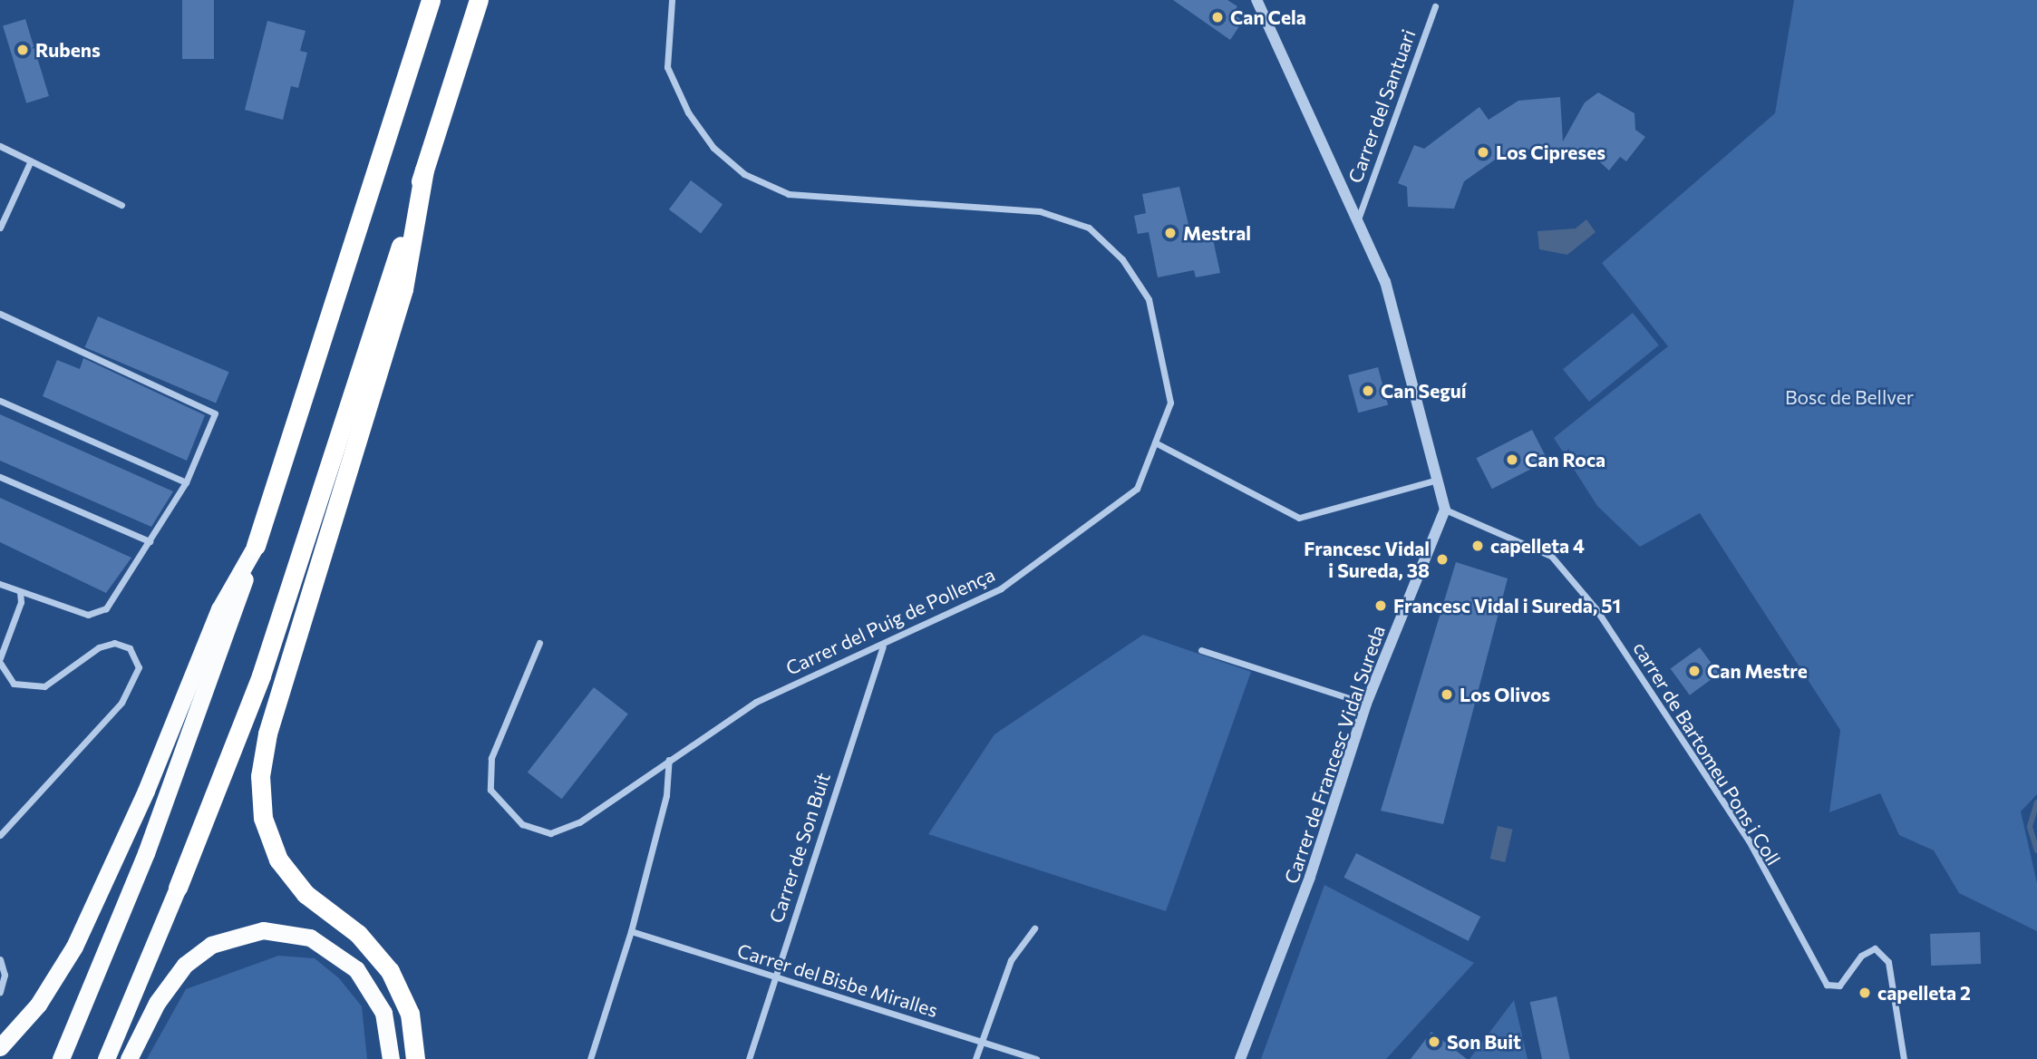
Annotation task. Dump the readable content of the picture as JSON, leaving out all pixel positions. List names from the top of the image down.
{
  "streets": {
    "street": [
      "Carrer del Santuari",
      "Carrer del Puig de Pollença",
      "carrer de Bartomeu Pons i Coll",
      "Carrer de Francesc Vidal Sureda",
      "Carrer de Son Buit",
      "Carrer del Bisbe Miralles"
    ]
  },
  "crossings": [
    ["Carrer del Puig de Pollença", "Carrer de Son Buit"],
    ["carrer de Bartomeu Pons i Coll", "Carrer de Francesc Vidal Sureda"],
    ["Carrer de Son Buit", "Carrer del Bisbe Miralles"]
  ],
  "parks": ["Bosc de Bellver"],
  "places": [
    "Can Cela",
    "Rubens",
    "Los Cipreses",
    "Mestral",
    "Can Seguí",
    "Can Roca",
    "capelleta 4",
    "Francesc Vidal i Sureda, 38",
    "Francesc Vidal i Sureda, 51",
    "Can Mestre",
    "Los Olivos",
    "capelleta 2",
    "Son Buit"
  ]
}
